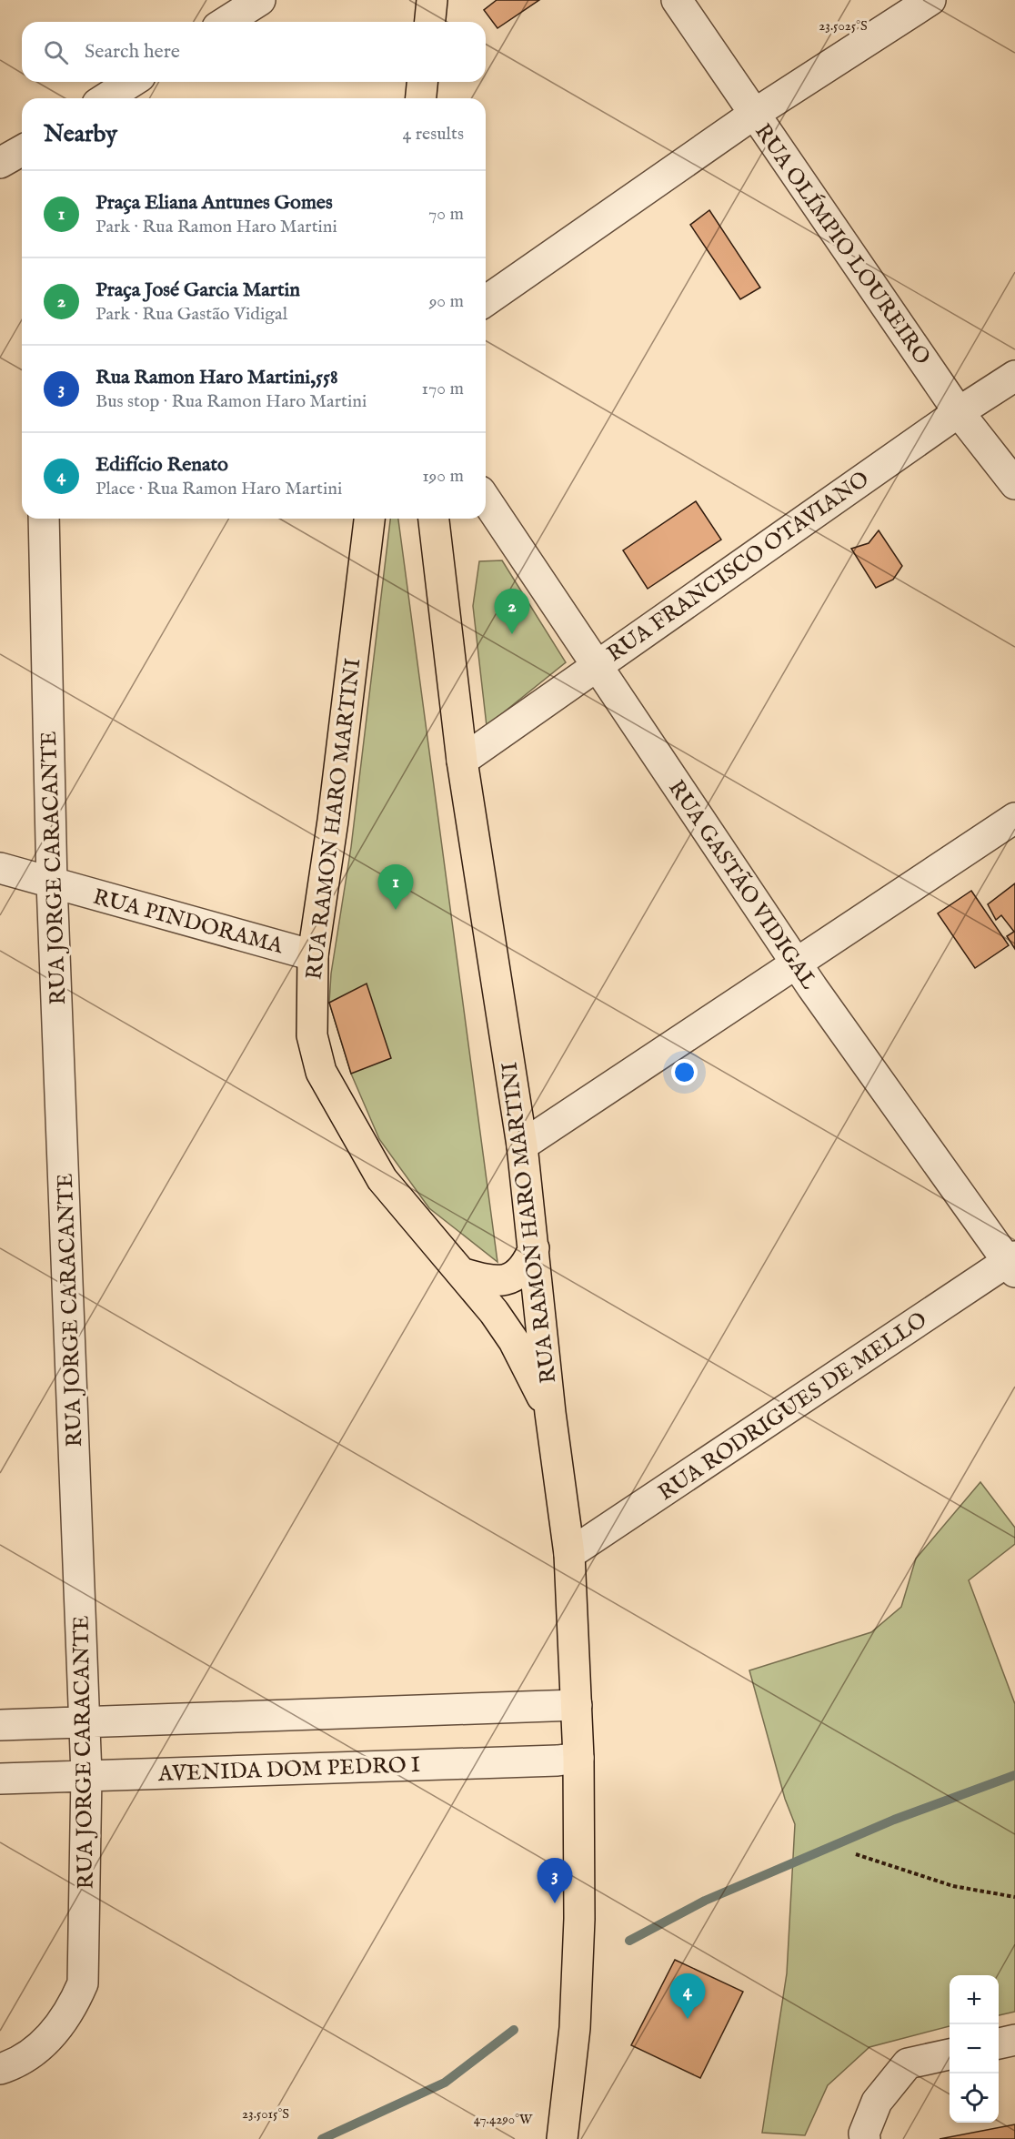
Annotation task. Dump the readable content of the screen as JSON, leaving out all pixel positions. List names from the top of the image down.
{
  "streets": {
    "main road": ["RUA RAMON HARO MARTINI"],
    "street": [
      "RUA OLÍMPIO LOUREIRO",
      "RUA FRANCISCO OTAVIANO",
      "RUA JORGE CARACANTE",
      "RUA GASTÃO VIDIGAL",
      "RUA PINDORAMA",
      "RUA RODRIGUES DE MELLO",
      "AVENIDA DOM PEDRO I"
    ]
  },
  "crossings": [
    ["RUA OLÍMPIO LOUREIRO", "RUA FRANCISCO OTAVIANO"],
    ["RUA FRANCISCO OTAVIANO", "RUA RAMON HARO MARTINI"],
    ["RUA FRANCISCO OTAVIANO", "RUA GASTÃO VIDIGAL"],
    ["RUA RAMON HARO MARTINI", "RUA PINDORAMA"],
    ["RUA RAMON HARO MARTINI", "RUA RODRIGUES DE MELLO"],
    ["RUA RAMON HARO MARTINI", "AVENIDA DOM PEDRO I"],
    ["RUA JORGE CARACANTE", "RUA PINDORAMA"],
    ["RUA JORGE CARACANTE", "AVENIDA DOM PEDRO I"],
    ["RUA GASTÃO VIDIGAL", "RUA RODRIGUES DE MELLO"]
  ],
  "page": {
    "search": "Search here",
    "heading": ["Nearby", "4 results"],
    "list": [
      {
        "mark": "1",
        "name": "Praça Eliana Antunes Gomes",
        "note": "Park · Rua Ramon Haro Martini",
        "value": "70 m"
      },
      {
        "mark": "2",
        "name": "Praça José Garcia Martin",
        "note": "Park · Rua Gastão Vidigal",
        "value": "90 m"
      },
      {
        "mark": "3",
        "name": "Rua Ramon Haro Martini,558",
        "note": "Bus stop · Rua Ramon Haro Martini",
        "value": "170 m"
      },
      {
        "mark": "4",
        "name": "Edifício Renato",
        "note": "Place · Rua Ramon Haro Martini",
        "value": "190 m"
      }
    ],
    "pins": [
      "2",
      "1",
      "3",
      "4"
    ],
    "map_buttons": ["+", "−"]
  },
  "coordinates": ["23.5025°S", "23.5015°S", "47.4290°W"]
}
